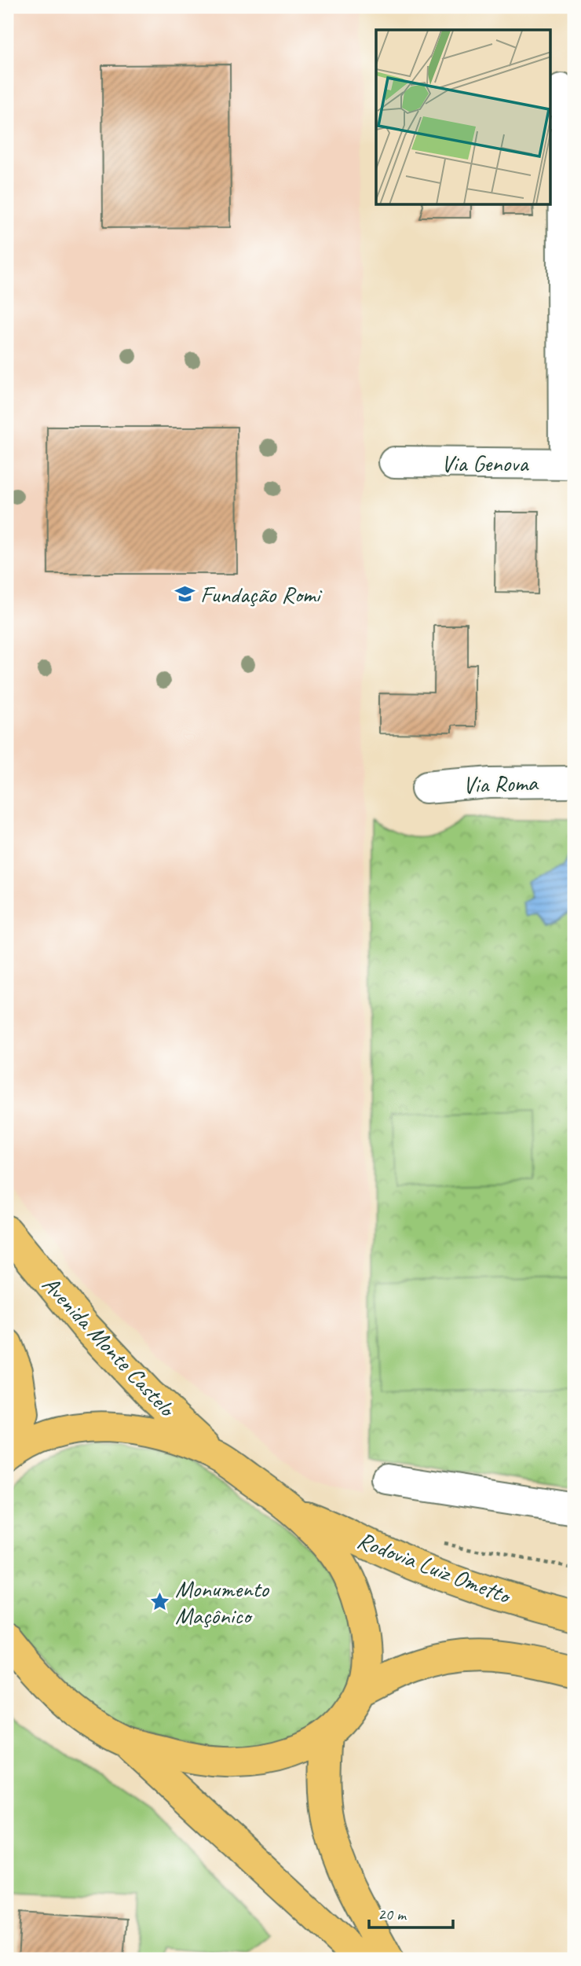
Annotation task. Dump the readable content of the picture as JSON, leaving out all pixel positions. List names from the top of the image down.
{
  "streets": {
    "main road": ["Avenida Monte Castelo", "Rodovia Luiz Ometto"],
    "street": ["Via Genova", "Via Roma"]
  },
  "places": {
    "school or university": ["Fundação Romi"],
    "place": ["Monumento Maçônico"]
  },
  "scale_bar": "20 m"
}
